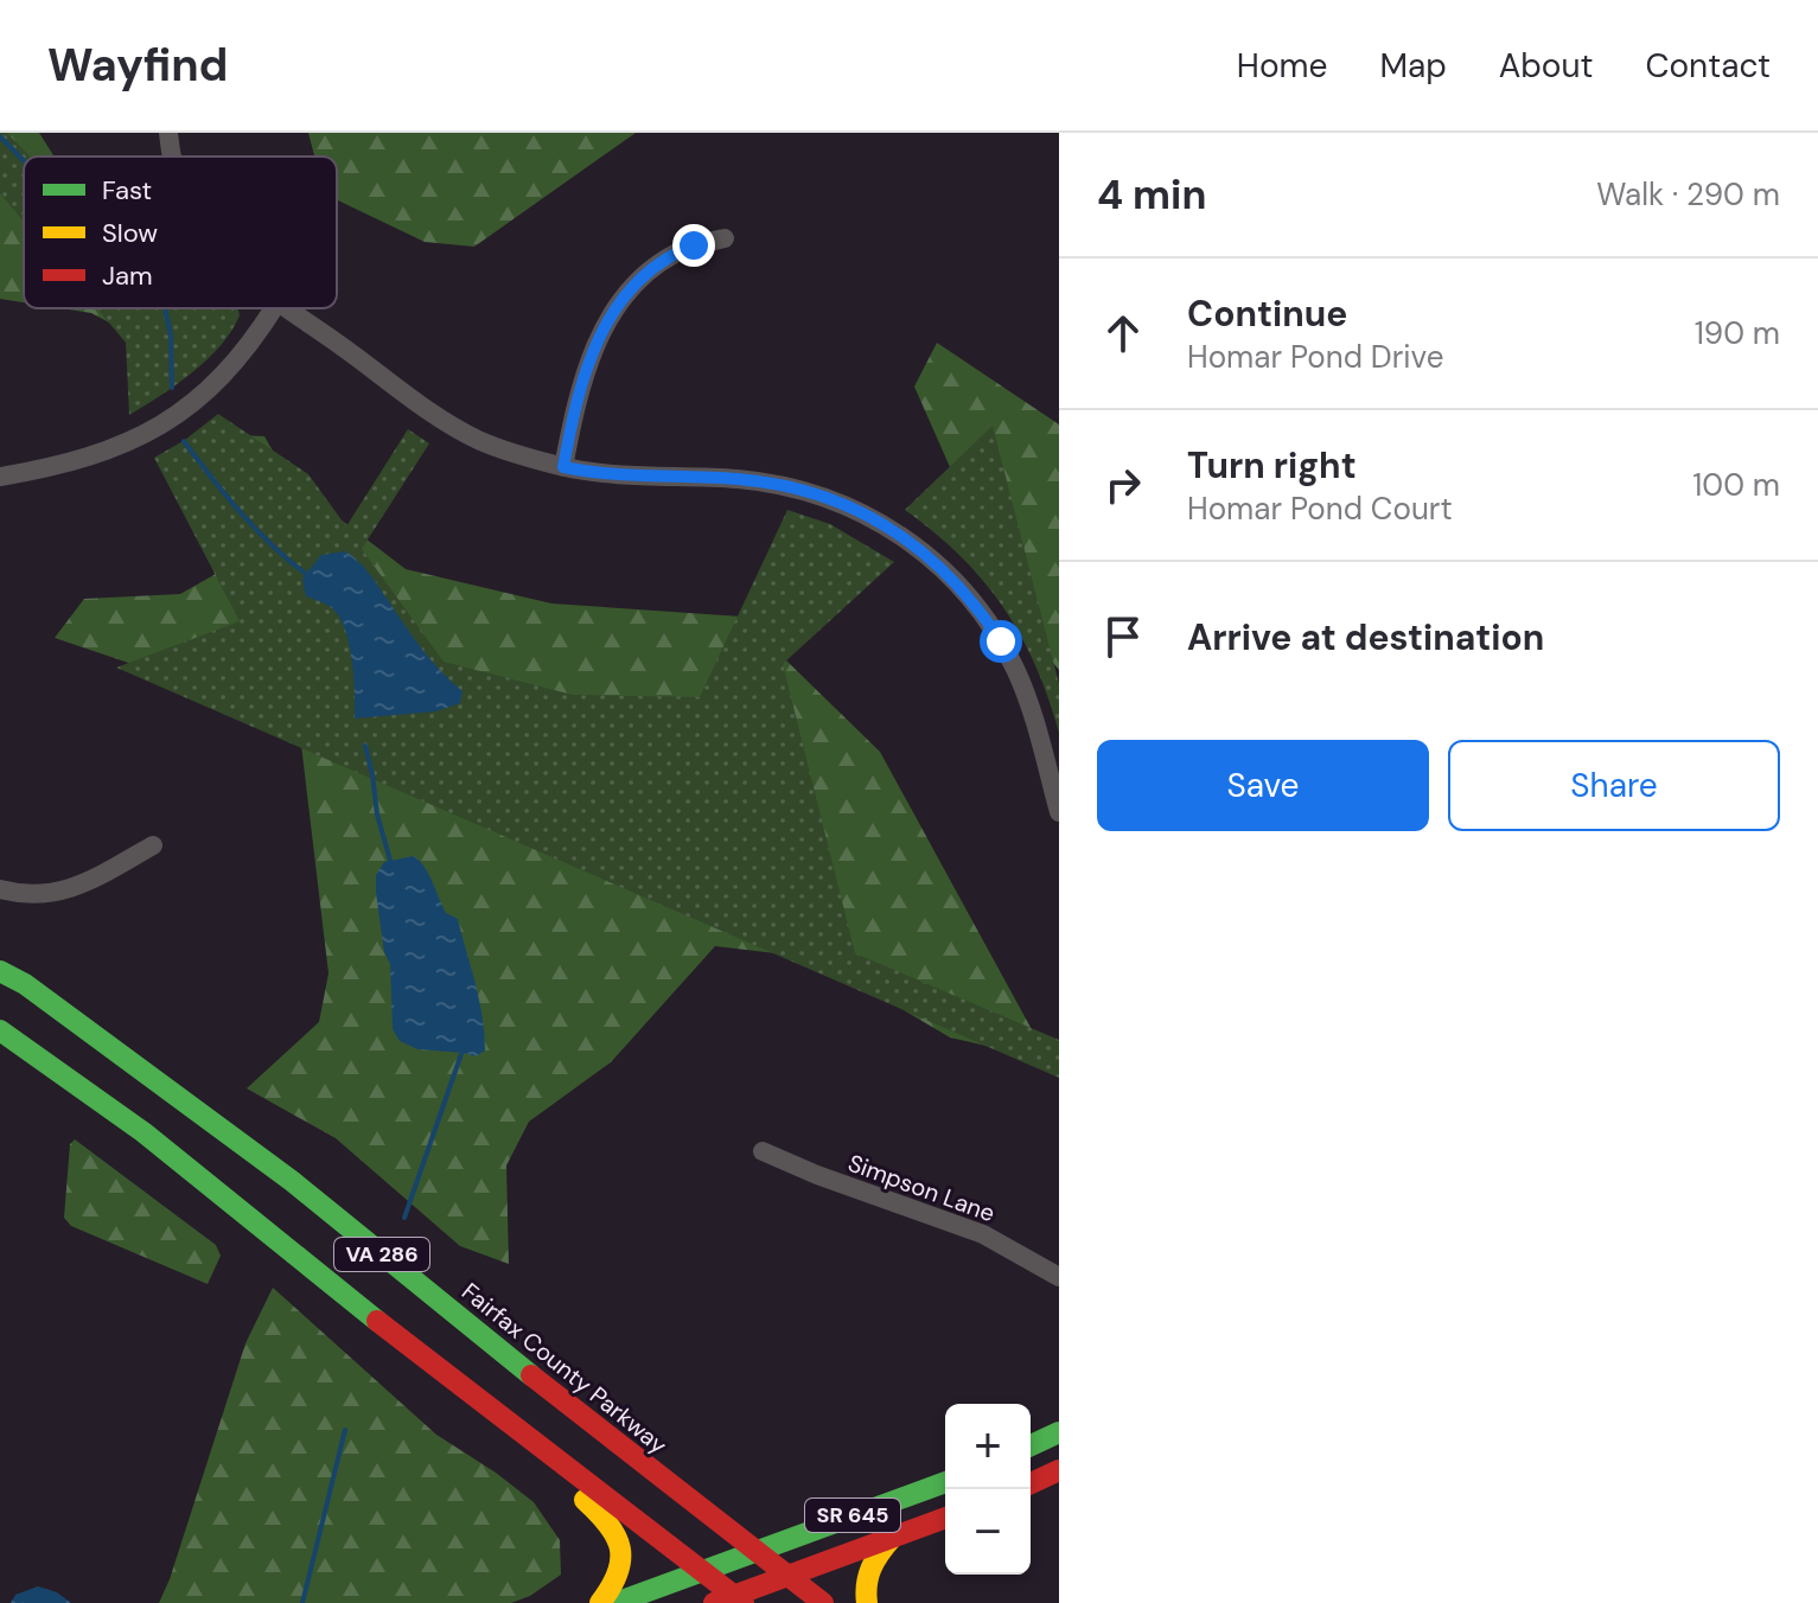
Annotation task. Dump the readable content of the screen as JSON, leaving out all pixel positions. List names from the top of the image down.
{
  "streets": {
    "main road": ["VA 286", "Fairfax County Parkway", "SR 645"],
    "street": ["Simpson Lane"]
  },
  "crossings": [
    ["VA 286", "SR 645"],
    ["Fairfax County Parkway", "SR 645"]
  ],
  "legend": ["Fast", "Slow", "Jam"],
  "page": {
    "header": "Wayfind",
    "nav": [
      "Home",
      "Map",
      "About",
      "Contact"
    ],
    "heading": ["4 min", "Walk · 290 m"],
    "list": [
      ["Continue", "Homar Pond Drive", "190 m"],
      ["Turn right", "Homar Pond Court", "100 m"],
      "Arrive at destination"
    ],
    "buttons": ["Save", "Share"],
    "map_buttons": ["+", "−"]
  }
}
